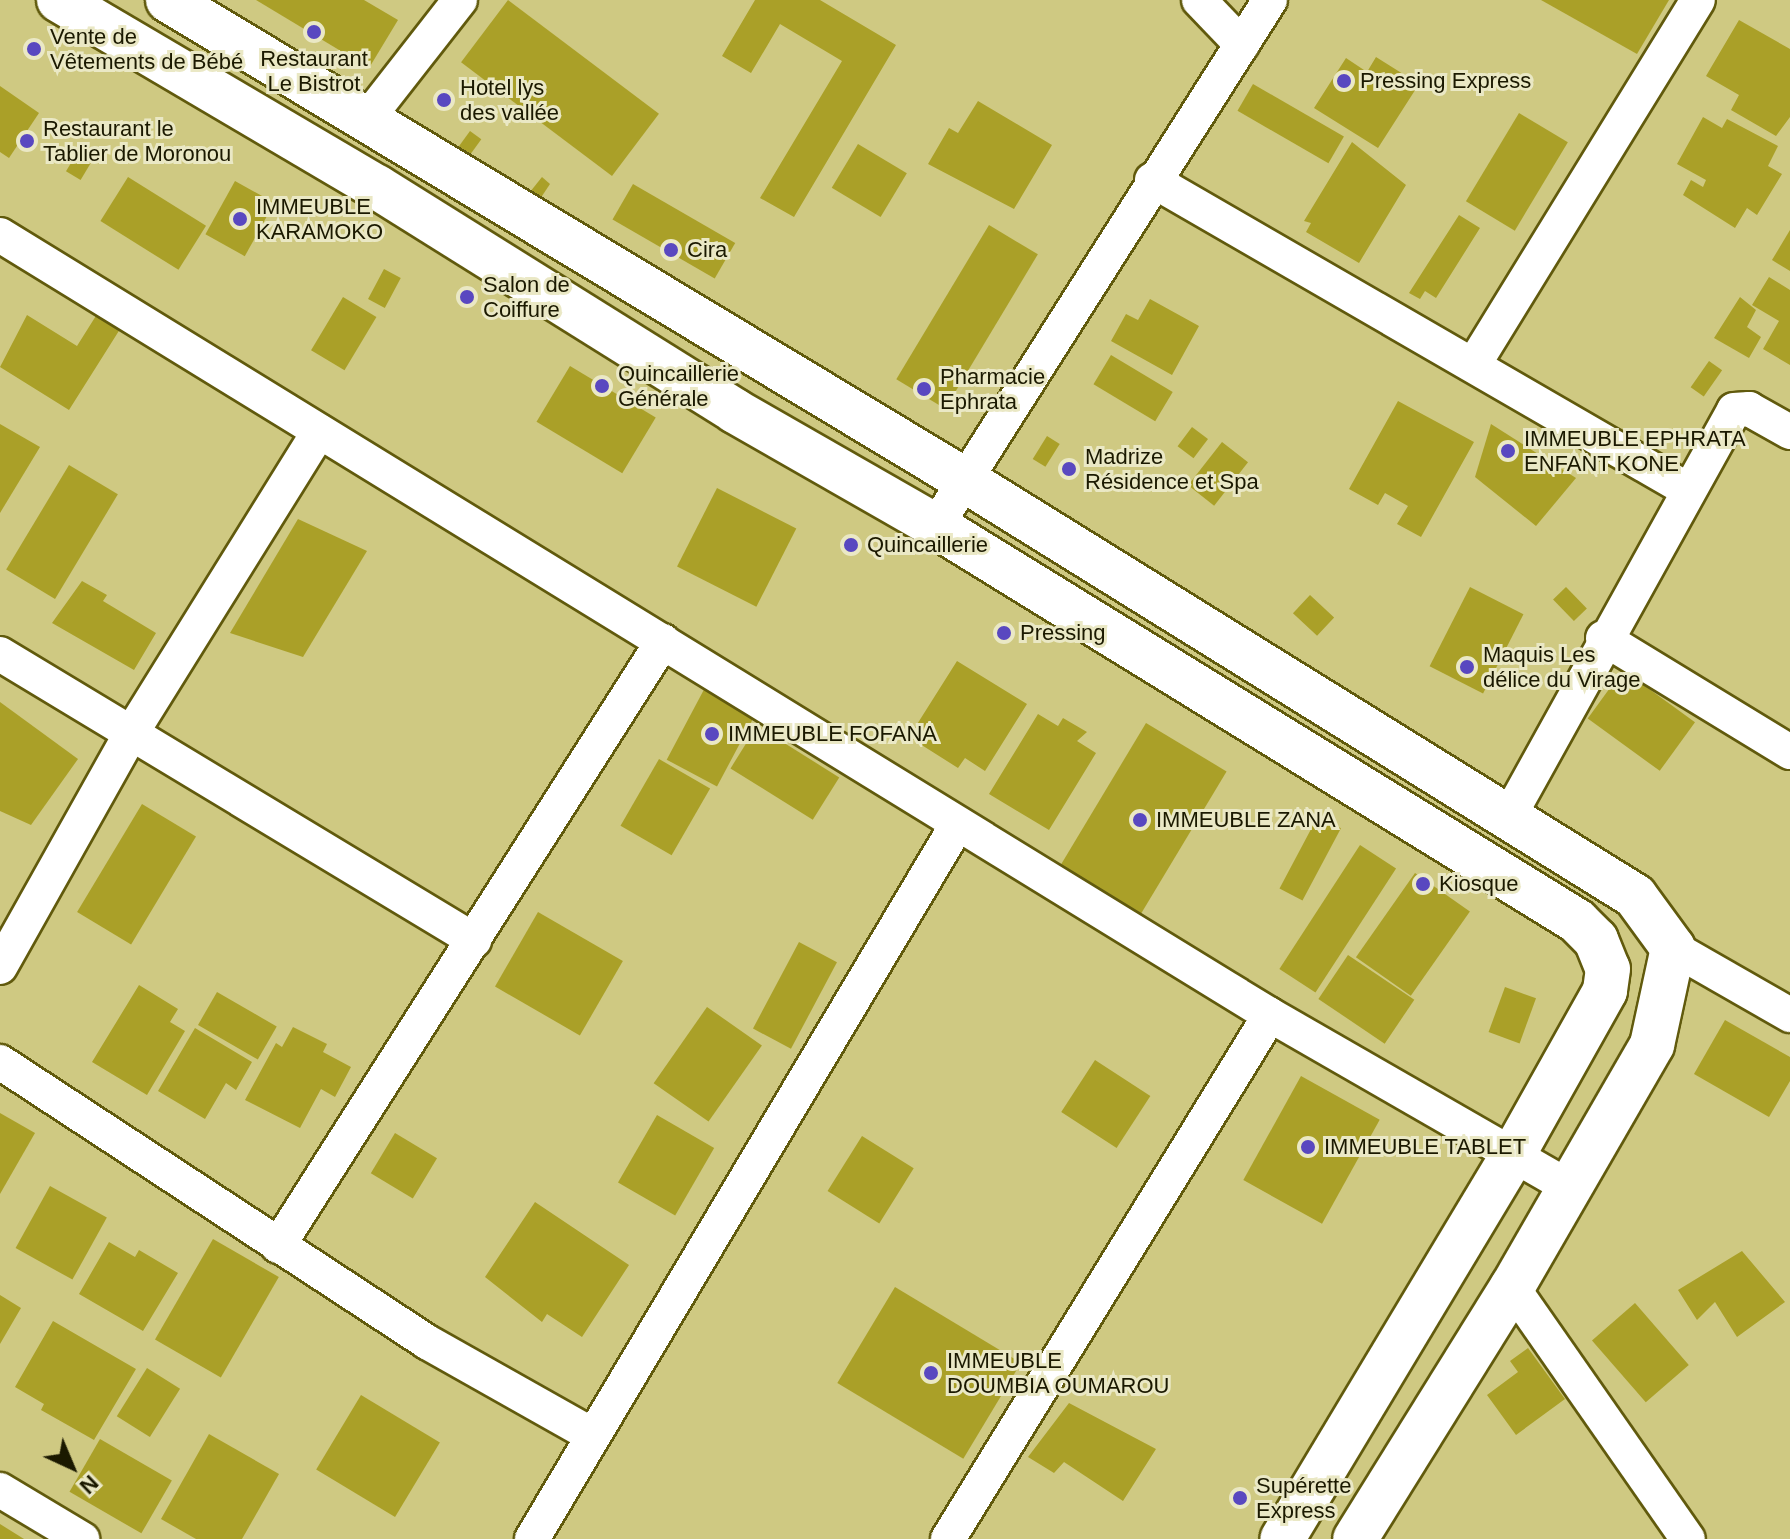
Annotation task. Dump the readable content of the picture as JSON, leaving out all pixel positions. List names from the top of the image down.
{
  "places": [
    "Restaurant Le Bistrot",
    "Vente de Vêtements de Bébé",
    "Pressing Express",
    "Hotel lys des vallée",
    "Restaurant le Tablier de Moronou",
    "IMMEUBLE KARAMOKO",
    "Cira",
    "Salon de Coiffure",
    "Quincaillerie Générale",
    "Pharmacie Ephrata",
    "IMMEUBLE EPHRATA ENFANT KONE",
    "Madrize Résidence et Spa",
    "Quincaillerie",
    "Pressing",
    "Maquis Les délice du Virage",
    "IMMEUBLE FOFANA",
    "IMMEUBLE ZANA",
    "Kiosque",
    "IMMEUBLE TABLET",
    "IMMEUBLE DOUMBIA OUMAROU",
    "Supérette Express"
  ],
  "north": "bottom right"
}
